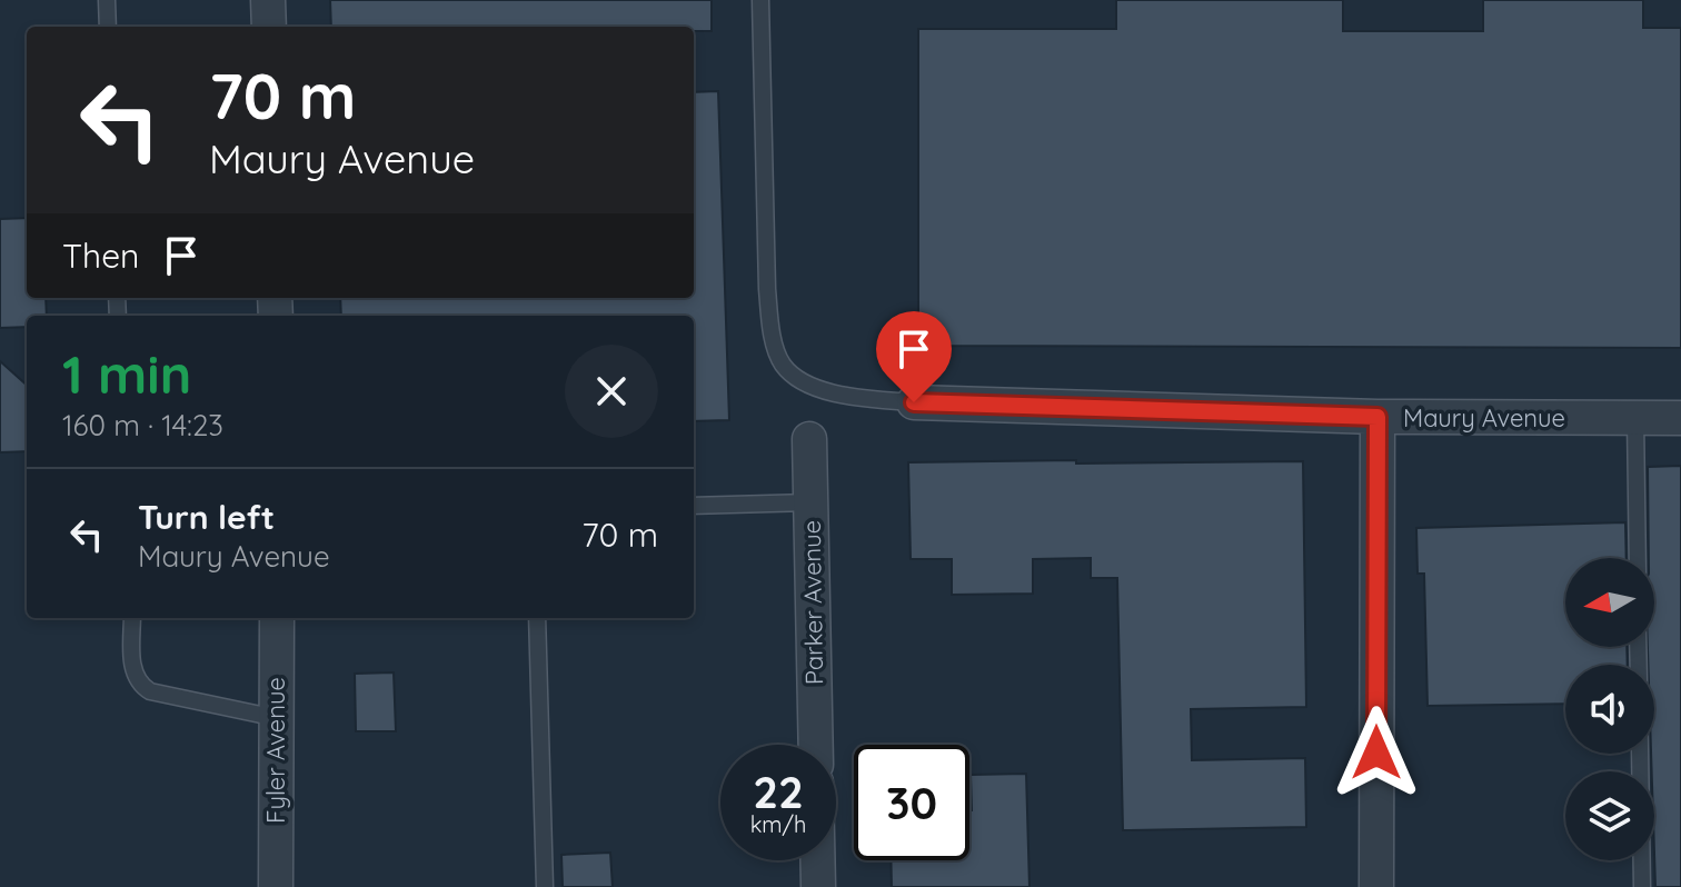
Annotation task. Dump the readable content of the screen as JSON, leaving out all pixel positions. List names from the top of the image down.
{
  "streets": {
    "street": ["Maury Avenue", "Parker Avenue", "Fyler Avenue"]
  },
  "north": "left",
  "page": {
    "turn": ["70 m", "Maury Avenue"],
    "then": "Then",
    "heading": ["1 min", "160 m · 14:23"],
    "list": [
      {
        "name": "Turn left",
        "note": "Maury Avenue",
        "value": "70 m"
      }
    ],
    "speed": "22 km/h",
    "limit": "30"
  }
}
